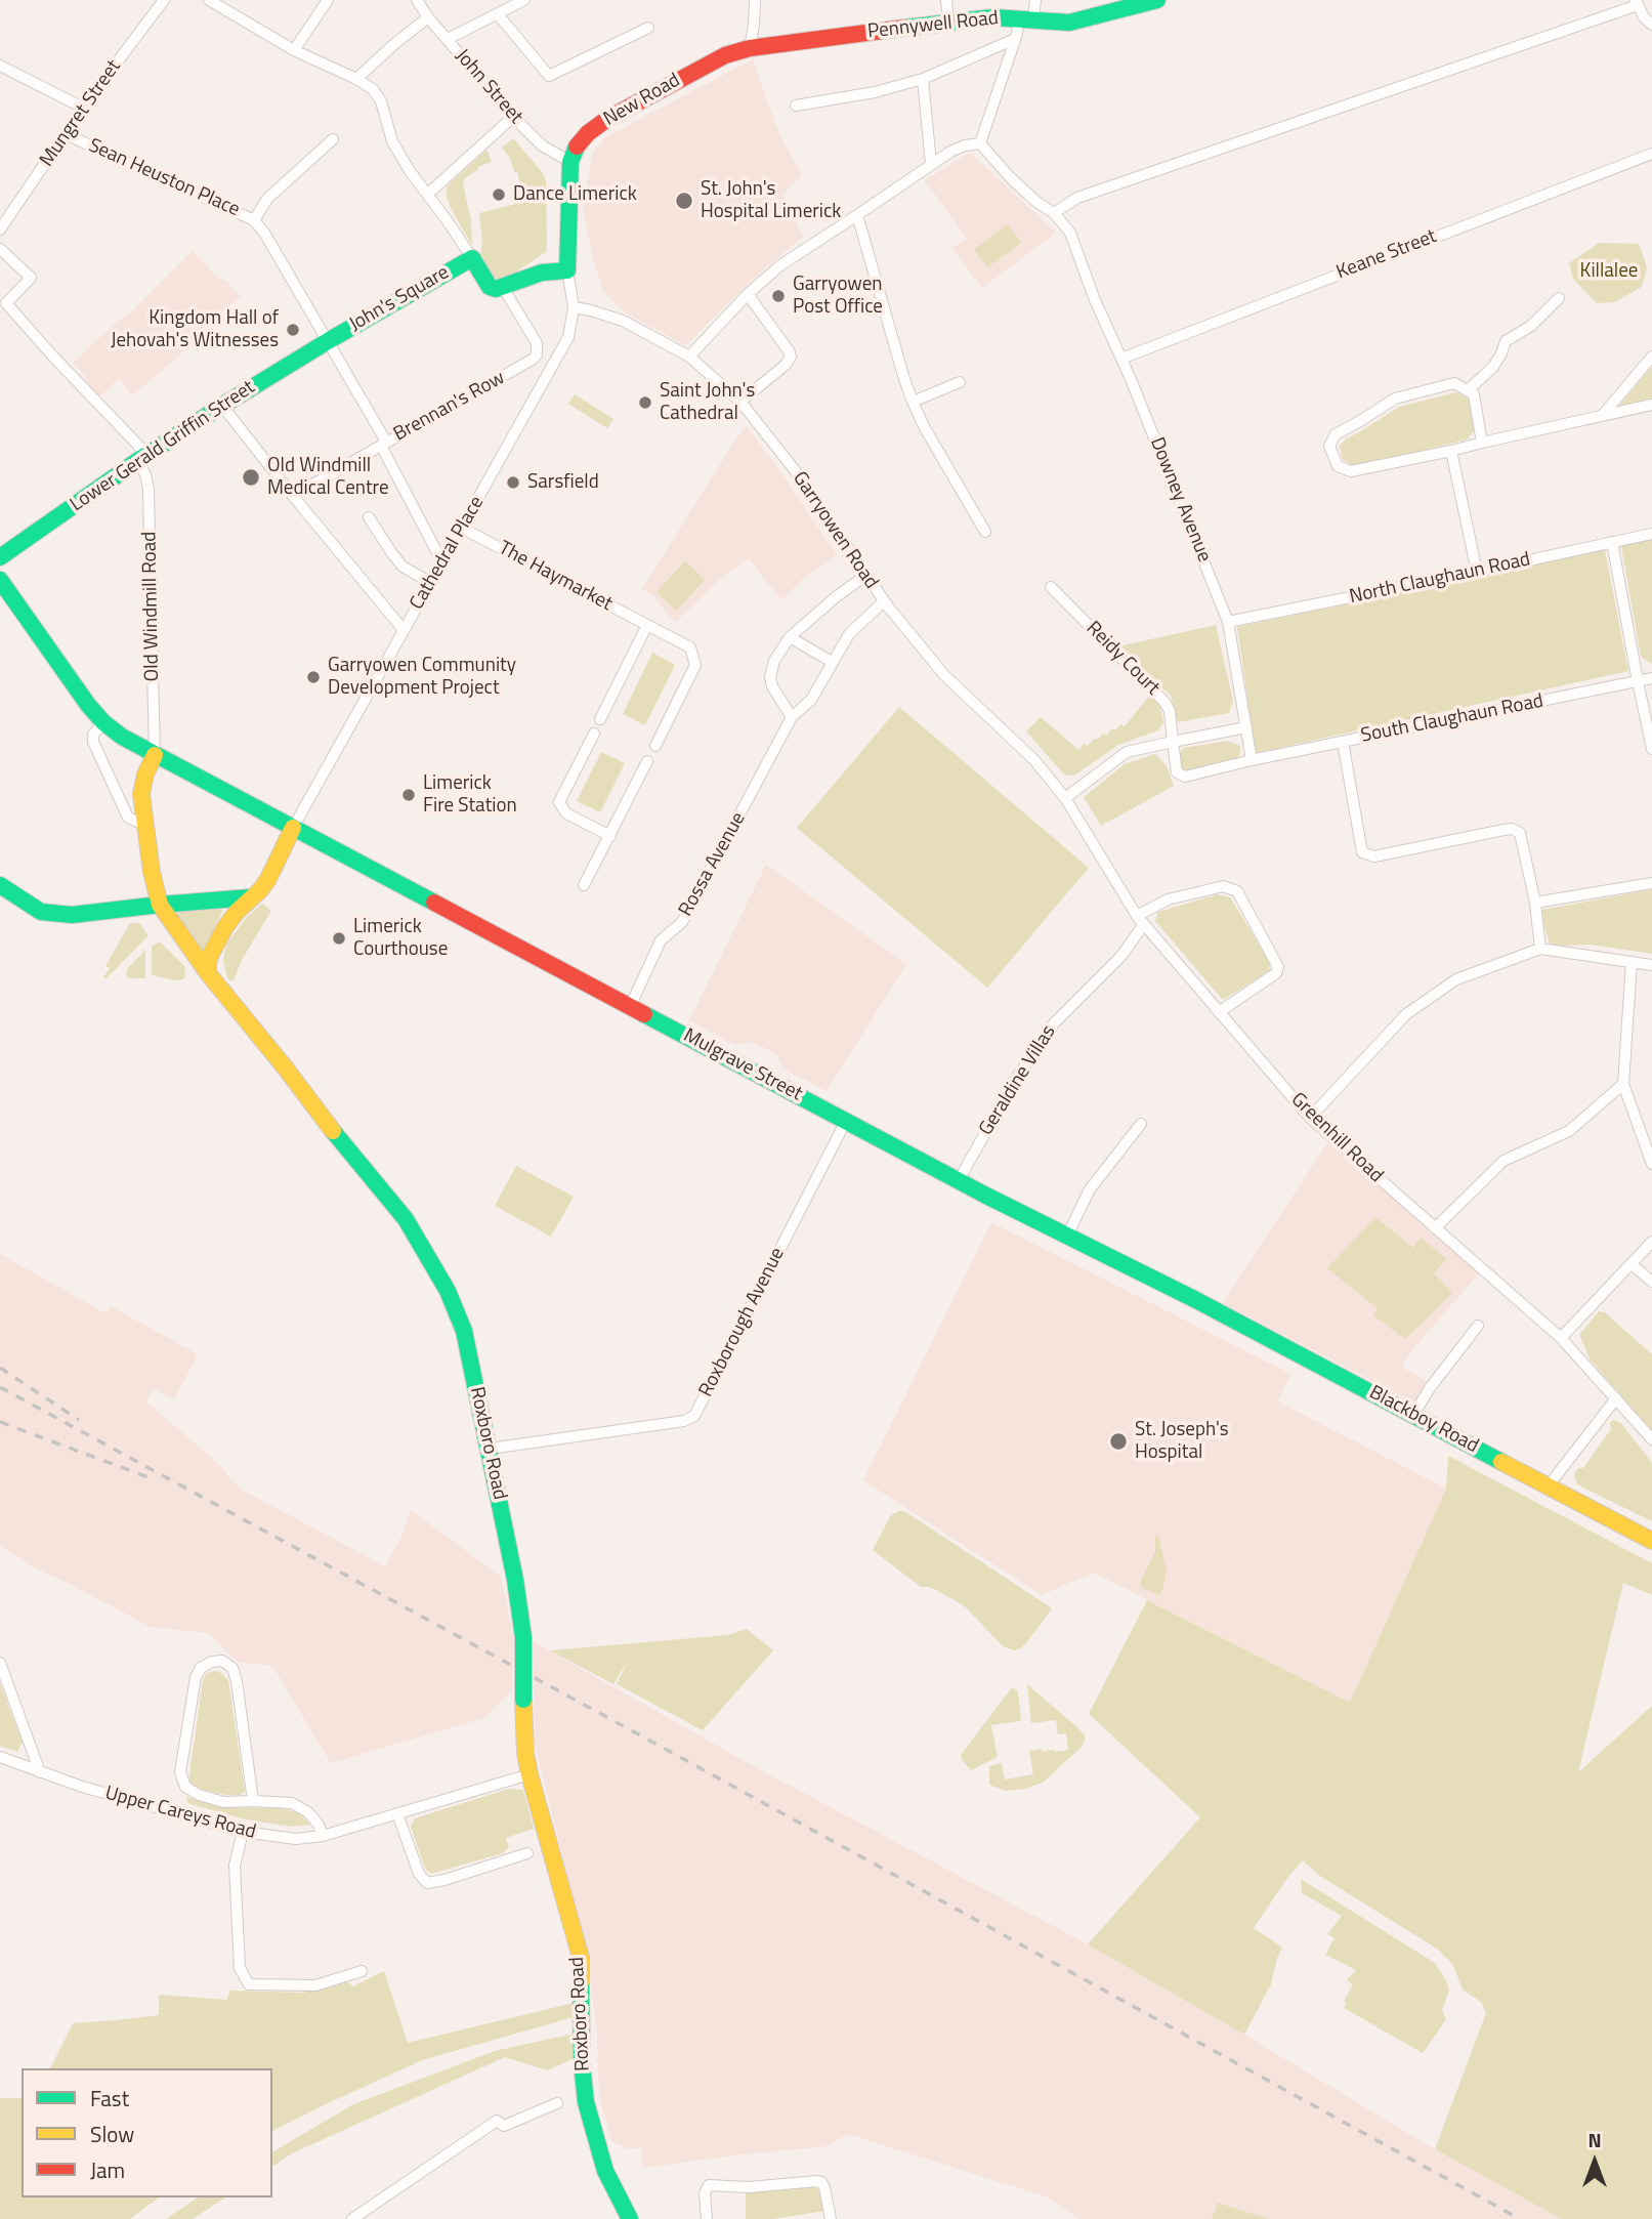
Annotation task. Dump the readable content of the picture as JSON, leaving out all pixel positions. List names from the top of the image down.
{
  "streets": {
    "main road": [
      "Pennywell Road",
      "New Road",
      "John's Square",
      "Lower Gerald Griffin Street",
      "Mulgrave Street",
      "Blackboy Road",
      "Roxboro Road"
    ],
    "street": [
      "John Street",
      "Mungret Street",
      "Sean Heuston Place",
      "Keane Street",
      "Brennan's Row",
      "Downey Avenue",
      "Garryowen Road",
      "Cathedral Place",
      "The Haymarket",
      "North Claughaun Road",
      "Old Windmill Road",
      "Reidy Court",
      "South Claughaun Road",
      "Rossa Avenue",
      "Geraldine Villas",
      "Greenhill Road",
      "Roxborough Avenue",
      "Upper Careys Road"
    ]
  },
  "crossings": [
    ["Pennywell Road", "New Road"],
    ["John Street", "New Road"],
    ["Mungret Street", "Sean Heuston Place"],
    ["Sean Heuston Place", "John's Square"],
    ["Sean Heuston Place", "Brennan's Row"],
    ["Sean Heuston Place", "Lower Gerald Griffin Street"],
    ["Sean Heuston Place", "Cathedral Place"],
    ["Keane Street", "Downey Avenue"],
    ["John's Square", "Brennan's Row"],
    ["John's Square", "Lower Gerald Griffin Street"],
    ["Lower Gerald Griffin Street", "Old Windmill Road"],
    ["Downey Avenue", "North Claughaun Road"],
    ["Downey Avenue", "Reidy Court"],
    ["Downey Avenue", "South Claughaun Road"],
    ["Garryowen Road", "Cathedral Place"],
    ["Garryowen Road", "Rossa Avenue"],
    ["Garryowen Road", "Greenhill Road"],
    ["Cathedral Place", "The Haymarket"],
    ["Cathedral Place", "Mulgrave Street"],
    ["Old Windmill Road", "Mulgrave Street"],
    ["Old Windmill Road", "Roxboro Road"],
    ["Reidy Court", "South Claughaun Road"],
    ["Rossa Avenue", "Mulgrave Street"],
    ["Mulgrave Street", "Geraldine Villas"],
    ["Mulgrave Street", "Roxborough Avenue"],
    ["Mulgrave Street", "Blackboy Road"],
    ["Mulgrave Street", "Roxboro Road"],
    ["Geraldine Villas", "Greenhill Road"],
    ["Roxborough Avenue", "Roxboro Road"],
    ["Roxboro Road", "Upper Careys Road"]
  ],
  "parks": ["Killalee"],
  "places": [
    "Dance Limerick",
    "St. John's Hospital Limerick",
    "Garryowen Post Office",
    "Kingdom Hall of Jehovah's Witnesses",
    "Saint John's Cathedral",
    "Old Windmill Medical Centre",
    "Sarsfield",
    "Garryowen Community Development Project",
    "Limerick Fire Station",
    "Limerick Courthouse",
    "St. Joseph's Hospital"
  ],
  "legend": ["Fast", "Slow", "Jam"],
  "north": "top"
}
